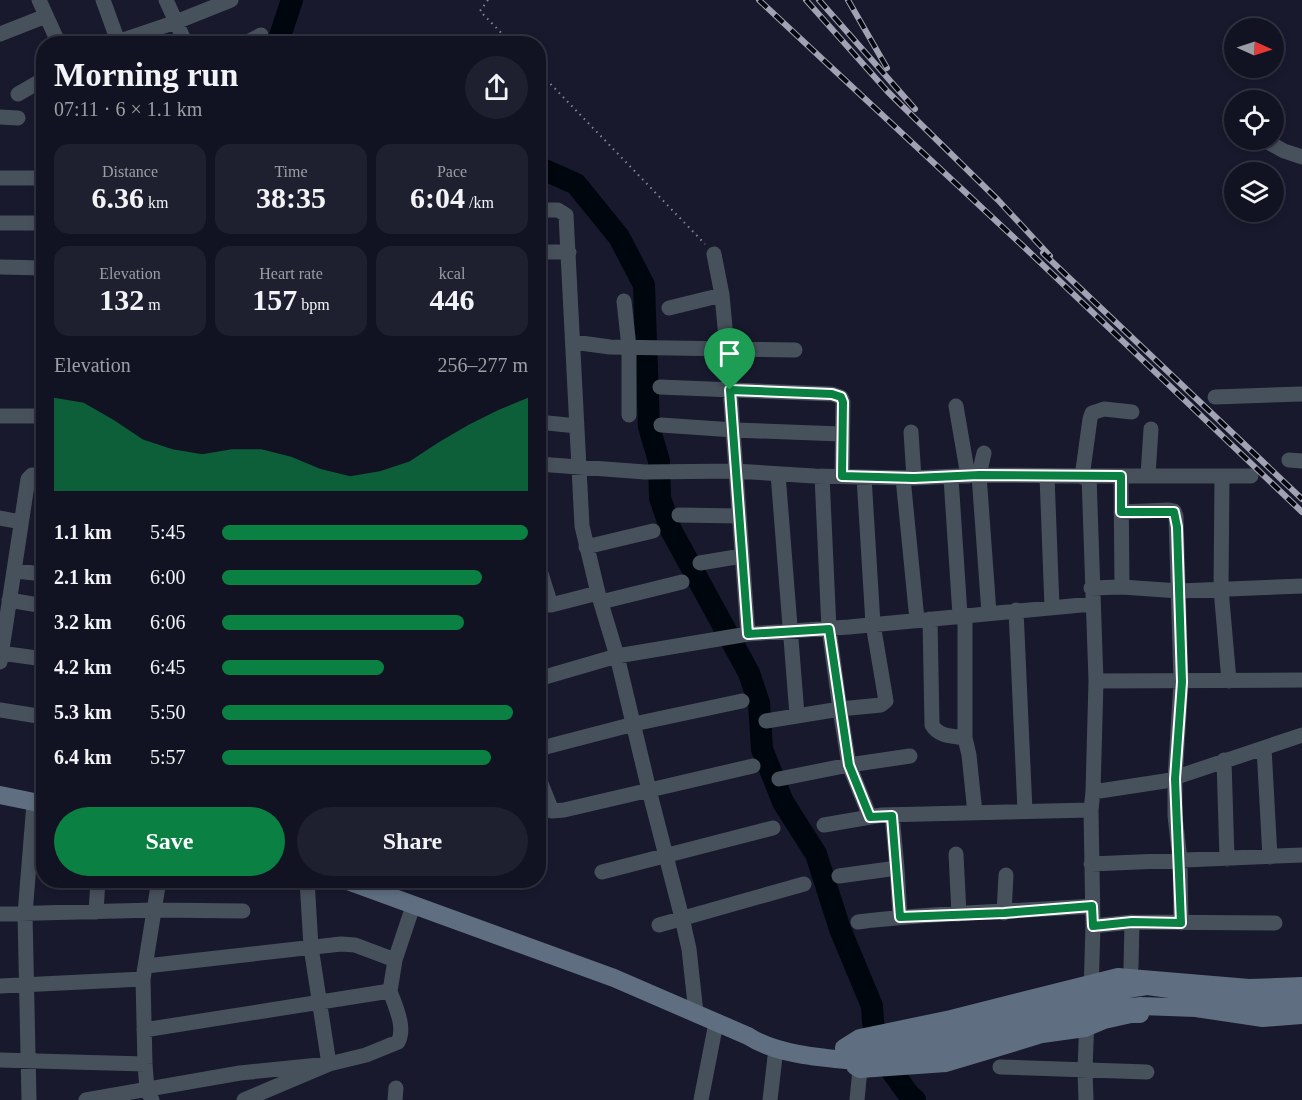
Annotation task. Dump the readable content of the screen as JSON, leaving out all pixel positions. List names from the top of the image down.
{
  "north": "right",
  "page": {
    "heading": ["Morning run", "07:11 · 6 × 1.1 km"],
    "stats": [
      ["Distance", "6.36 km"],
      ["Time", "38:35"],
      ["Pace", "6:04 /km"],
      ["Elevation", "132 m"],
      ["Heart rate", "157 bpm"],
      ["kcal", "446"]
    ],
    "chart": ["Elevation", "256–277 m"],
    "list": [
      {
        "name": "1.1 km",
        "note": "5:45"
      },
      {
        "name": "2.1 km",
        "note": "6:00"
      },
      {
        "name": "3.2 km",
        "note": "6:06"
      },
      {
        "name": "4.2 km",
        "note": "6:45"
      },
      {
        "name": "5.3 km",
        "note": "5:50"
      },
      {
        "name": "6.4 km",
        "note": "5:57"
      }
    ],
    "buttons": ["Save", "Share"]
  }
}
